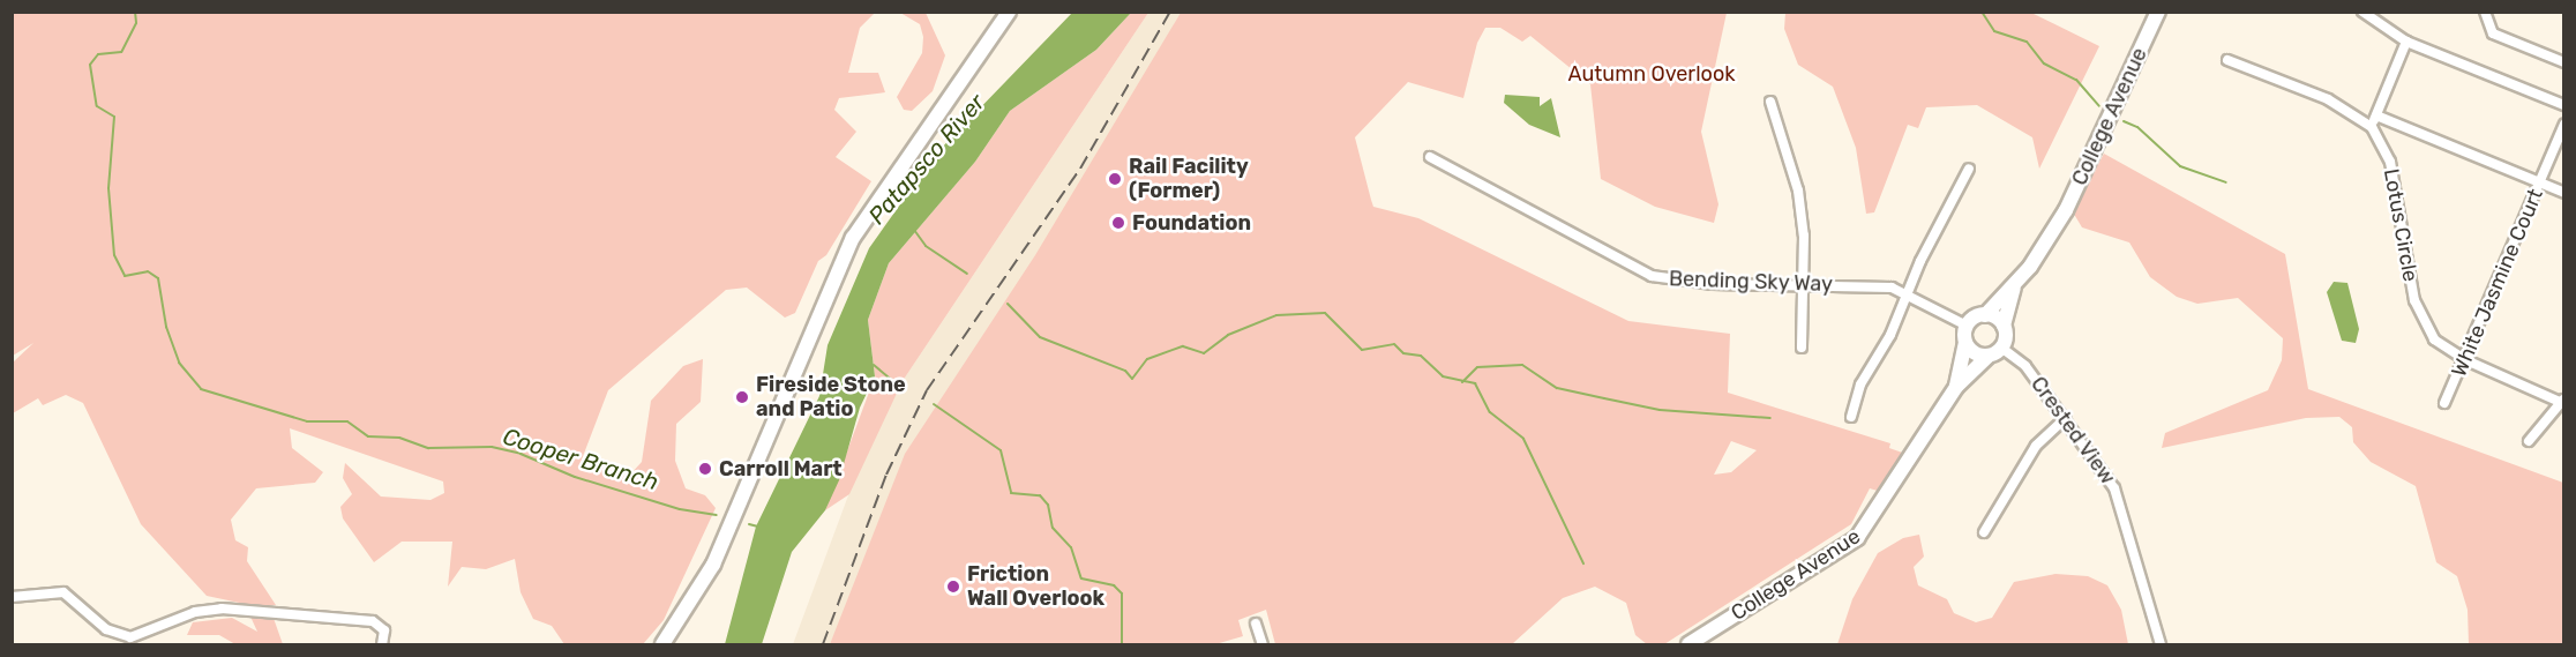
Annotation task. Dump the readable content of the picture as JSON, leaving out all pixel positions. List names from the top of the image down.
{
  "streets": {
    "street": [
      "College Avenue",
      "Lotus Circle",
      "Bending Sky Way",
      "White Jasmine Court",
      "Crested View"
    ]
  },
  "crossings": [
    ["College Avenue", "Bending Sky Way"],
    ["College Avenue", "Crested View"],
    ["Lotus Circle", "White Jasmine Court"],
    ["Bending Sky Way", "Crested View"]
  ],
  "water": ["Patapsco River", "Cooper Branch"],
  "parks": ["Autumn Overlook"],
  "places": [
    "Rail Facility (Former)",
    "Foundation",
    "Fireside Stone and Patio",
    "Carroll Mart",
    "Friction Wall Overlook"
  ]
}
